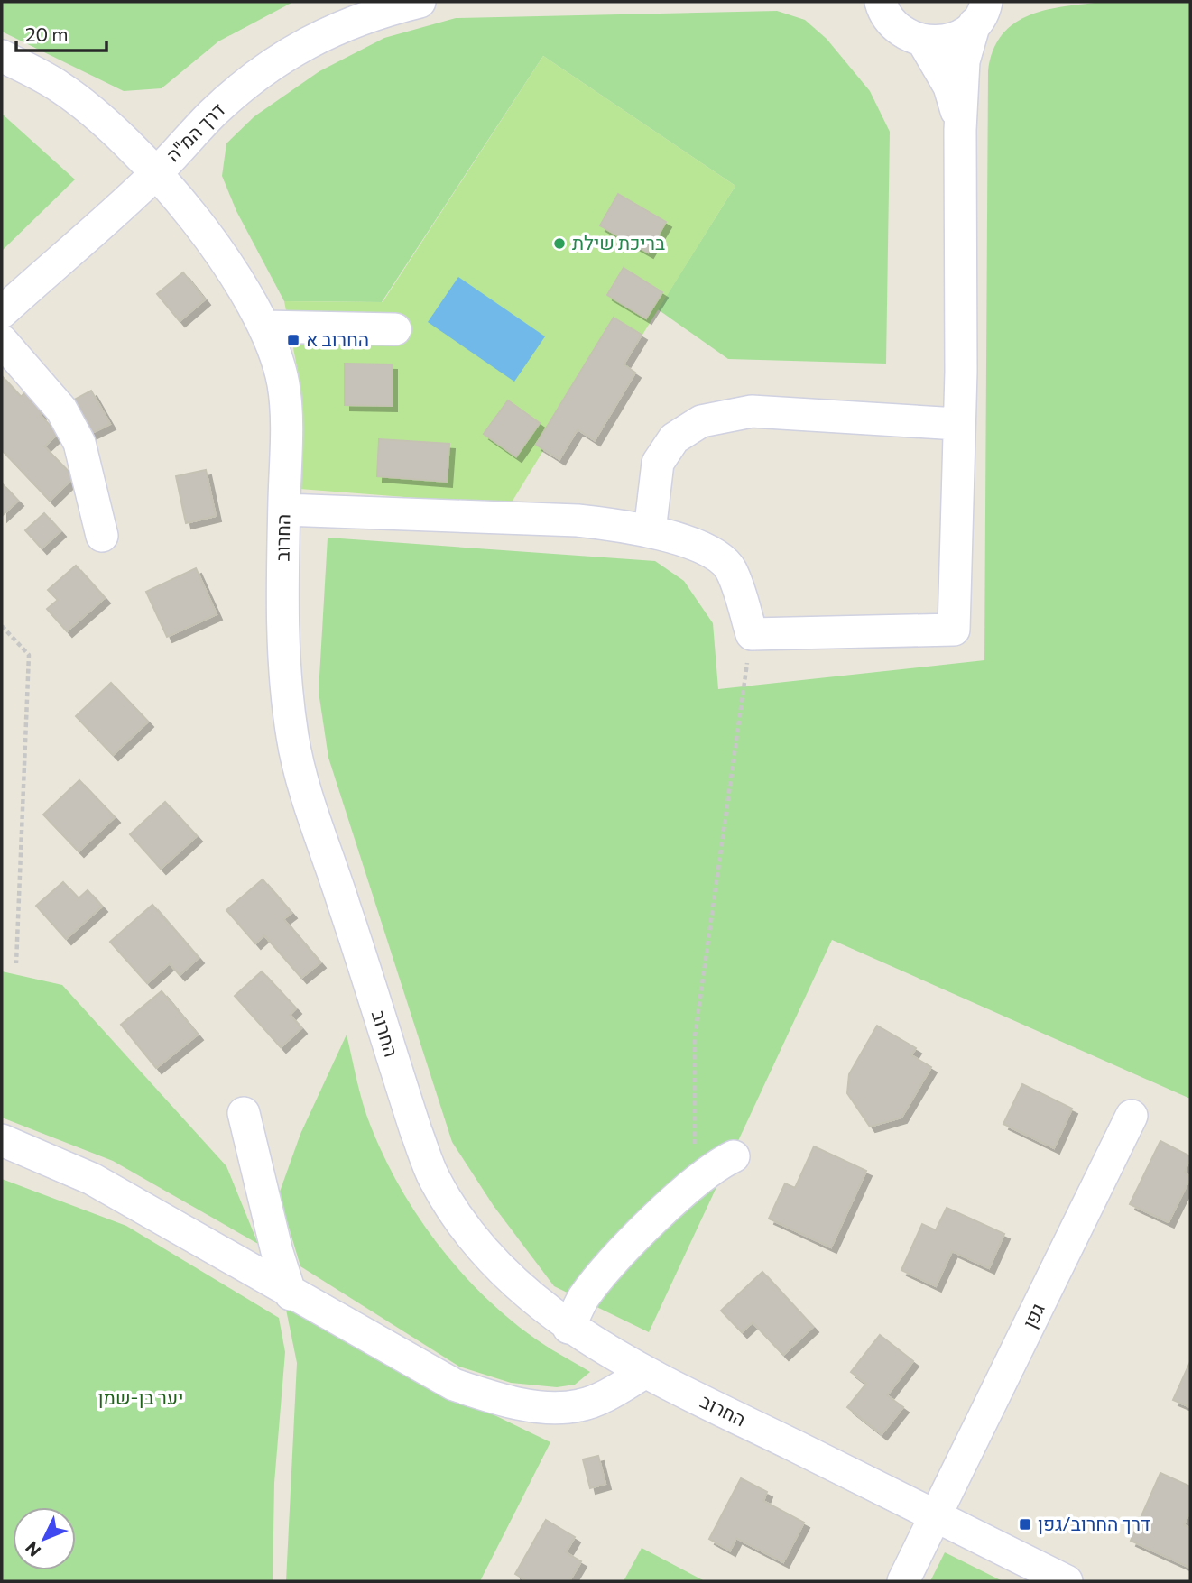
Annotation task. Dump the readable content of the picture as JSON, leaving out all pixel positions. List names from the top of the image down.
{
  "streets": {
    "street": ["דרך המ\"ה", "החרוב", "גפן"]
  },
  "crossings": [
    ["דרך המ\"ה", "החרוב"],
    ["החרוב", "גפן"]
  ],
  "parks": ["יער בן-שמן"],
  "places": {
    "other": ["בריכת שילת"],
    "transit": ["החרוב א", "דרך החרוב/גפן"]
  },
  "scale_bar": "20 m",
  "north": "bottom left"
}
